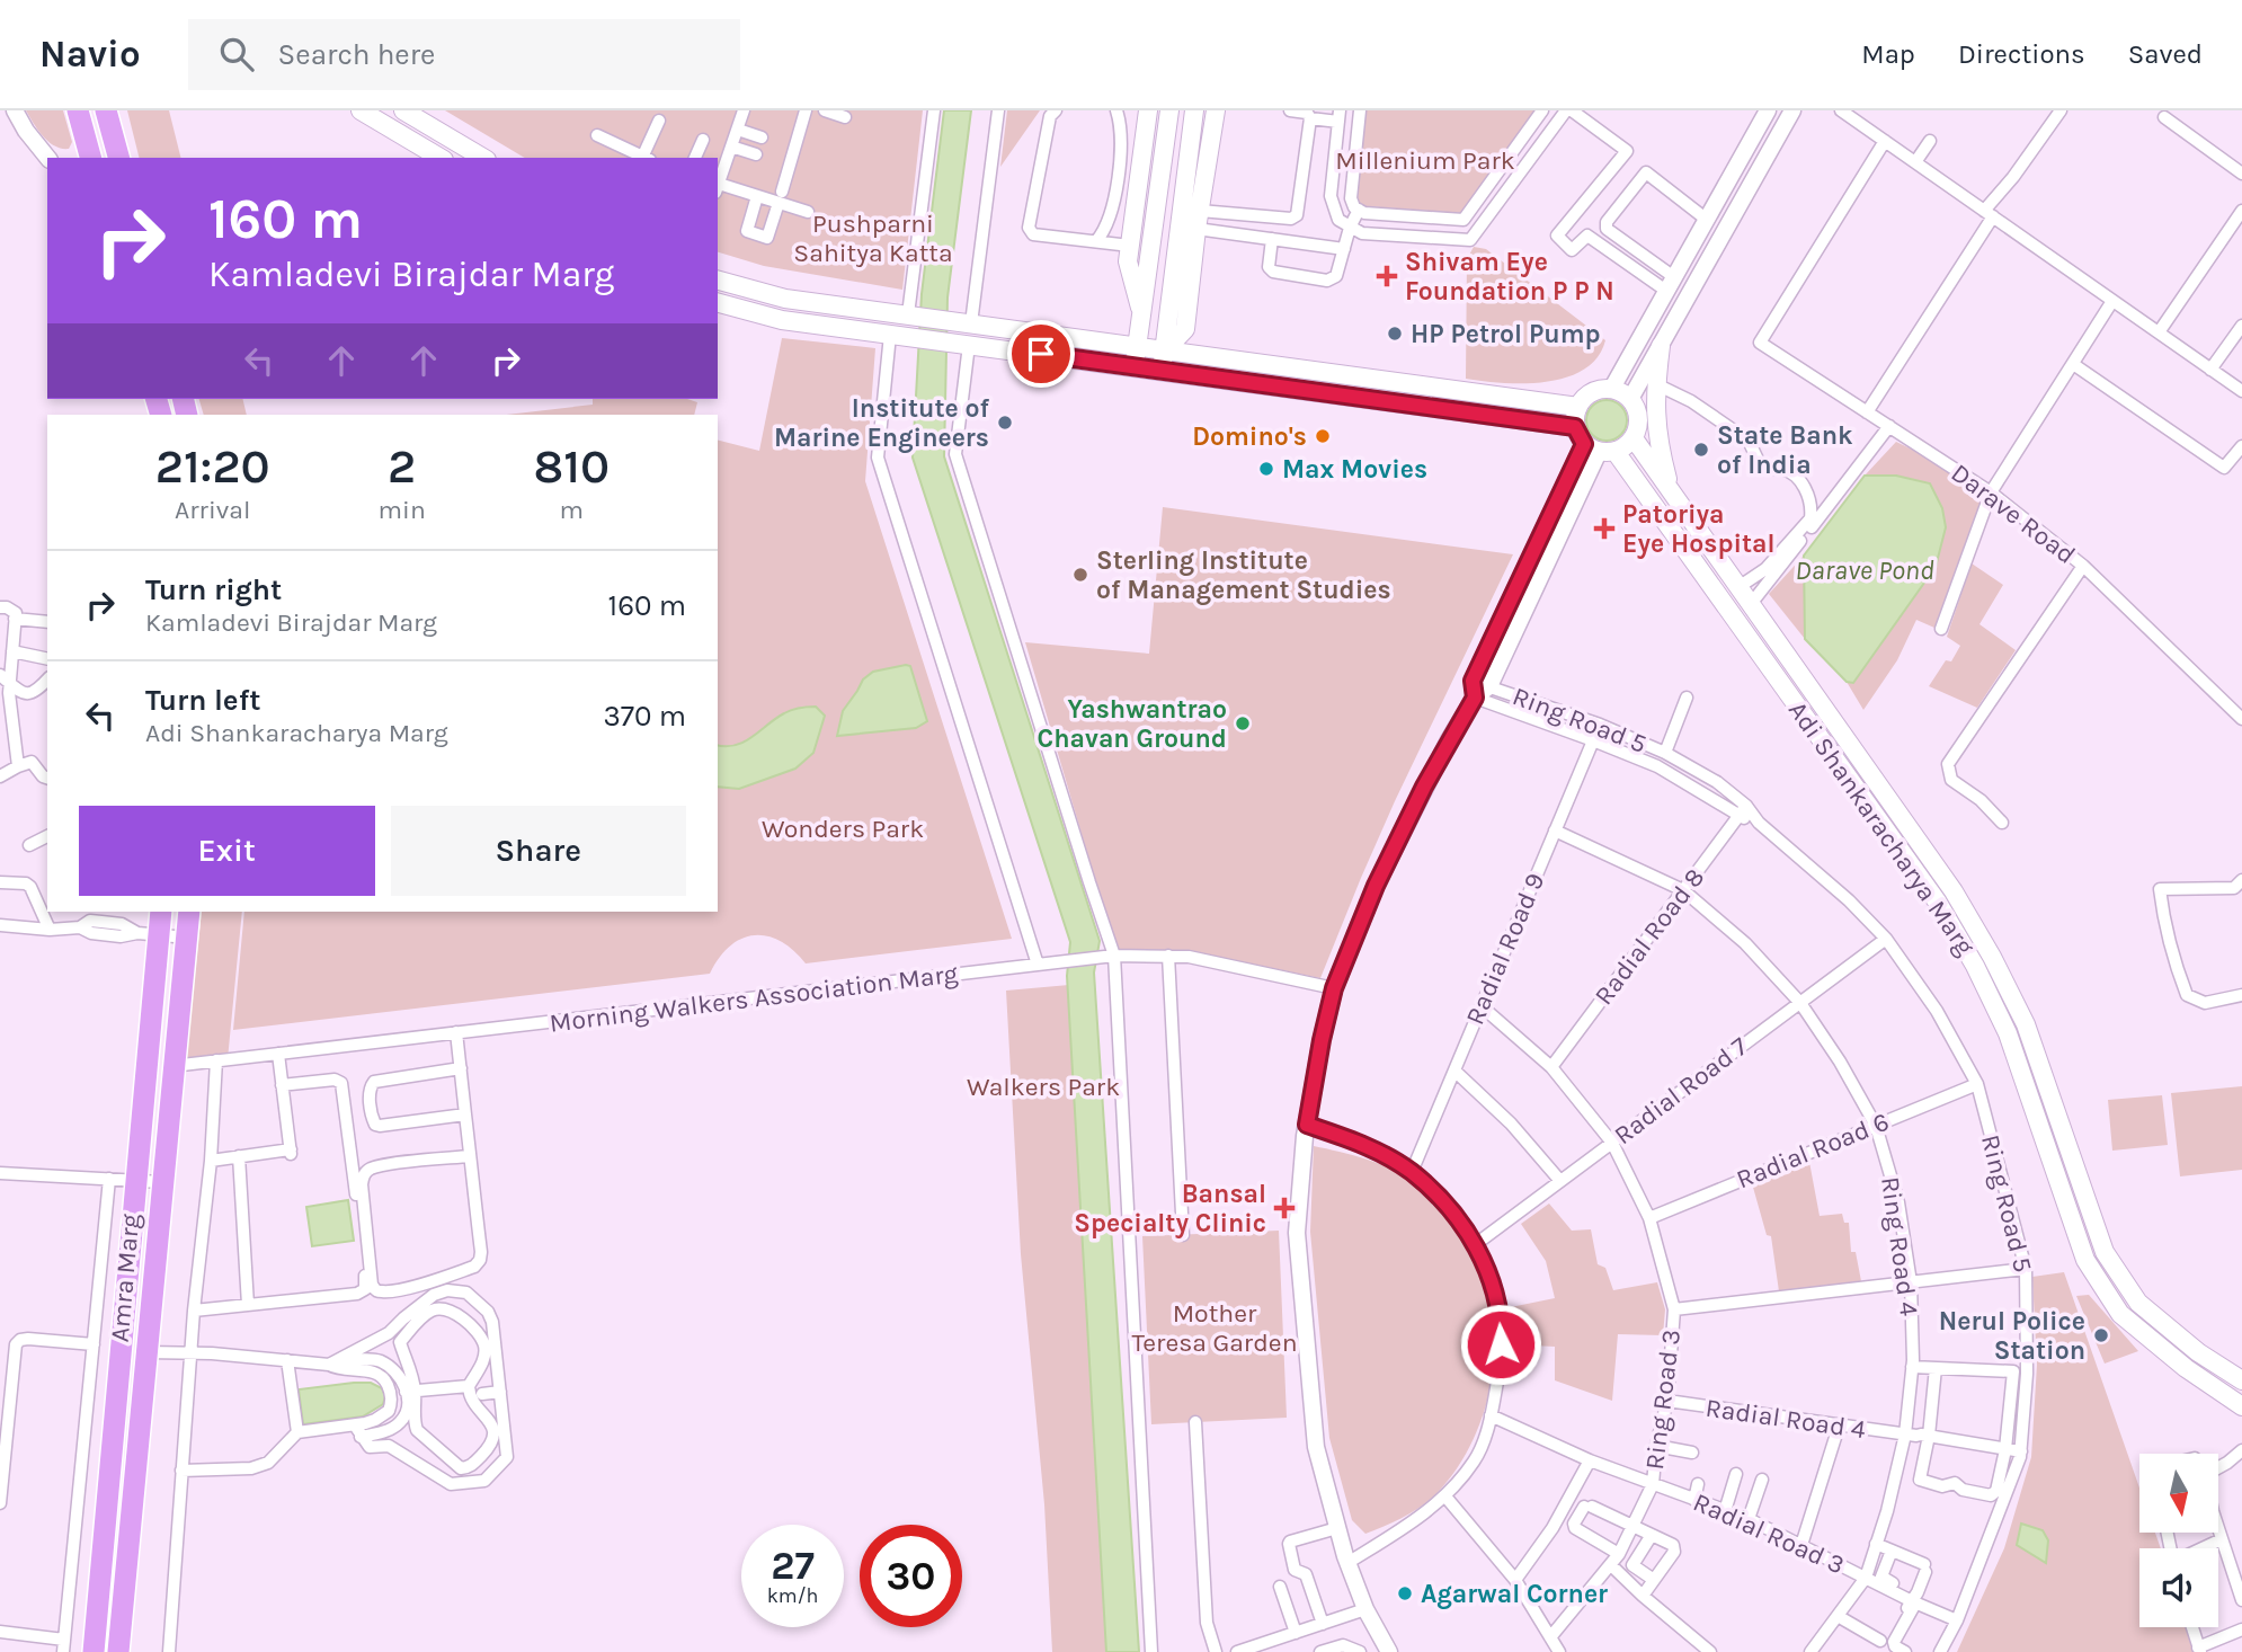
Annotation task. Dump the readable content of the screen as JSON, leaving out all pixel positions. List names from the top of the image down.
{
  "streets": {
    "highway": ["Amra Marg"],
    "main road": ["Adi Shankaracharya Marg"],
    "street": [
      "Darave Road",
      "Ring Road 5",
      "Radial Road 8",
      "Radial Road 9",
      "Morning Walkers Association Marg",
      "Radial Road 7",
      "Radial Road 6",
      "Ring Road 4",
      "Ring Road 3",
      "Radial Road 4",
      "Radial Road 3"
    ]
  },
  "crossings": [
    ["Ring Road 5", "Radial Road 8"],
    ["Ring Road 5", "Radial Road 9"],
    ["Ring Road 5", "Radial Road 7"],
    ["Ring Road 5", "Radial Road 6"],
    ["Ring Road 5", "Radial Road 4"],
    ["Ring Road 5", "Radial Road 3"],
    ["Radial Road 8", "Ring Road 4"],
    ["Radial Road 8", "Ring Road 3"],
    ["Radial Road 9", "Ring Road 4"],
    ["Radial Road 9", "Ring Road 3"],
    ["Morning Walkers Association Marg", "Amra Marg"],
    ["Radial Road 7", "Ring Road 4"],
    ["Radial Road 7", "Ring Road 3"],
    ["Radial Road 6", "Ring Road 4"],
    ["Radial Road 6", "Ring Road 3"],
    ["Ring Road 4", "Radial Road 4"],
    ["Ring Road 4", "Radial Road 3"],
    ["Ring Road 3", "Radial Road 4"],
    ["Ring Road 3", "Radial Road 3"]
  ],
  "water": ["Darave Pond"],
  "parks": [
    "Millenium Park",
    "Pushparni Sahitya Katta",
    "Wonders Park",
    "Walkers Park",
    "Mother Teresa Garden"
  ],
  "places": {
    "health": ["Shivam Eye Foundation P P N", "Patoriya Eye Hospital", "Bansal Specialty Clinic"],
    "other": [
      "HP Petrol Pump",
      "Institute of Marine Engineers",
      "Domino's",
      "State Bank of India",
      "Max Movies",
      "Sterling Institute of Management Studies",
      "Yashwantrao Chavan Ground",
      "Nerul Police Station",
      "Agarwal Corner"
    ]
  },
  "north": "bottom",
  "page": {
    "header": "Navio",
    "search": "Search here",
    "nav": ["Map", "Directions", "Saved"],
    "turn": ["160 m", "Kamladevi Birajdar Marg"],
    "eta": [
      "21:20",
      "Arrival",
      "2",
      "min",
      "810",
      "m"
    ],
    "list": [
      {
        "name": "Turn right",
        "note": "Kamladevi Birajdar Marg",
        "value": "160 m"
      },
      {
        "name": "Turn left",
        "note": "Adi Shankaracharya Marg",
        "value": "370 m"
      }
    ],
    "buttons": ["Exit", "Share"],
    "speed": "27 km/h",
    "limit": "30"
  }
}
